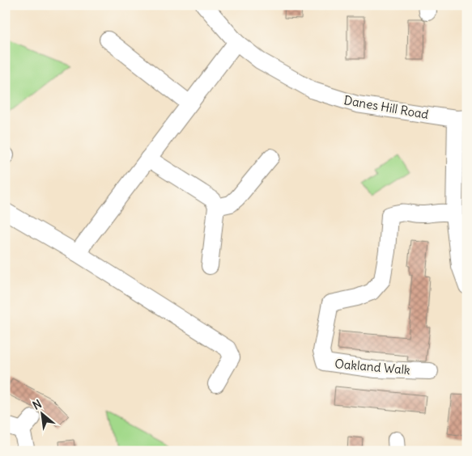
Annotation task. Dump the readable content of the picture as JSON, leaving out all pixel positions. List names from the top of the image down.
{
  "streets": {
    "street": ["Danes Hill Road", "Oakland Walk"]
  },
  "north": "top left"
}
